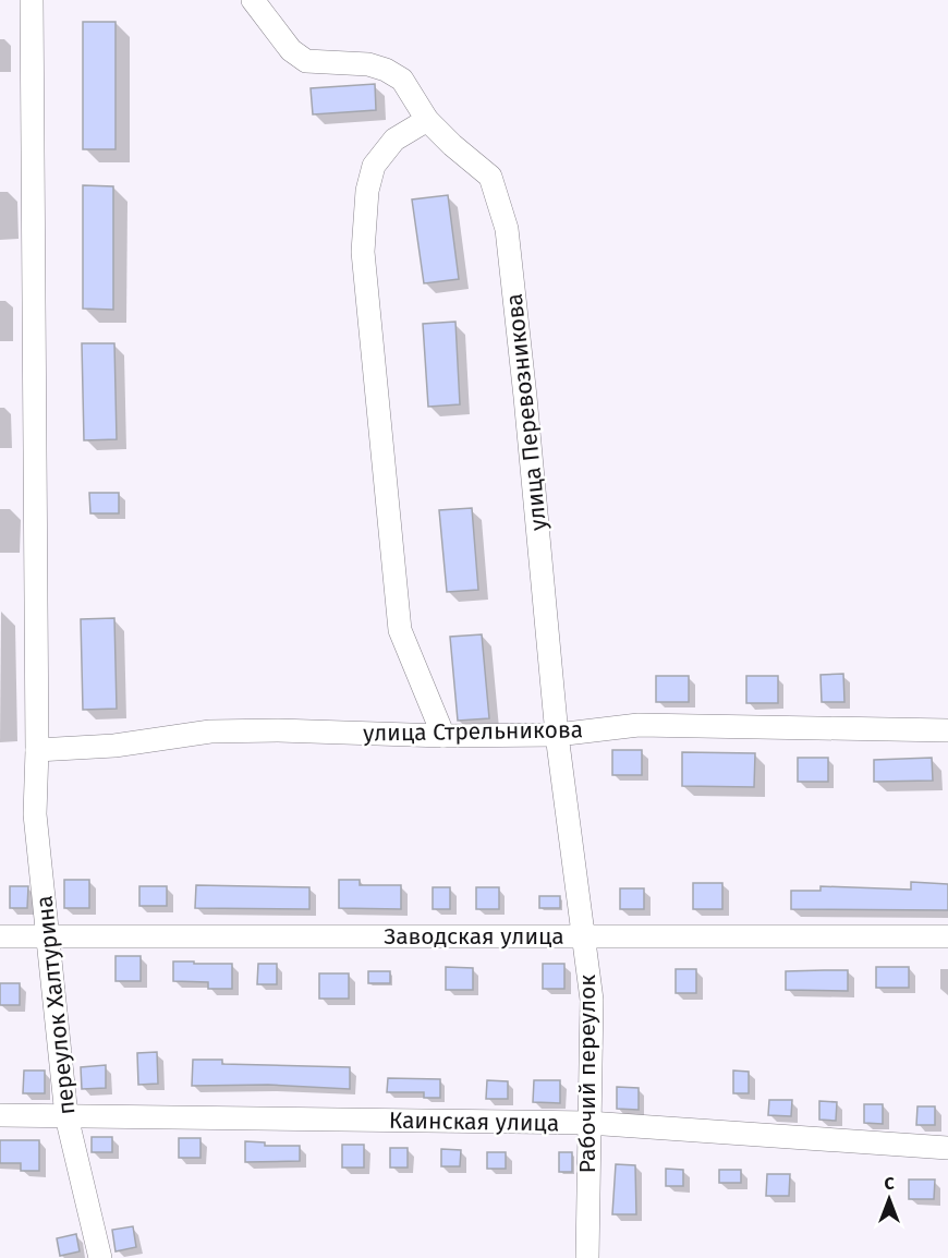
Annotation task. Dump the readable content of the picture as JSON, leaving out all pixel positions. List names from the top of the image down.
{
  "streets": {
    "street": [
      "улица Перевозникова",
      "улица Стрельникова",
      "Заводская улица",
      "переулок Халтурина",
      "Рабочий переулок",
      "Каинская улица"
    ]
  },
  "crossings": [
    ["улица Перевозникова", "улица Стрельникова"],
    ["улица Перевозникова", "Рабочий переулок"],
    ["улица Стрельникова", "переулок Халтурина"],
    ["улица Стрельникова", "Рабочий переулок"],
    ["Заводская улица", "переулок Халтурина"],
    ["Заводская улица", "Рабочий переулок"],
    ["переулок Халтурина", "Каинская улица"],
    ["Рабочий переулок", "Каинская улица"]
  ],
  "north": "top"
}
